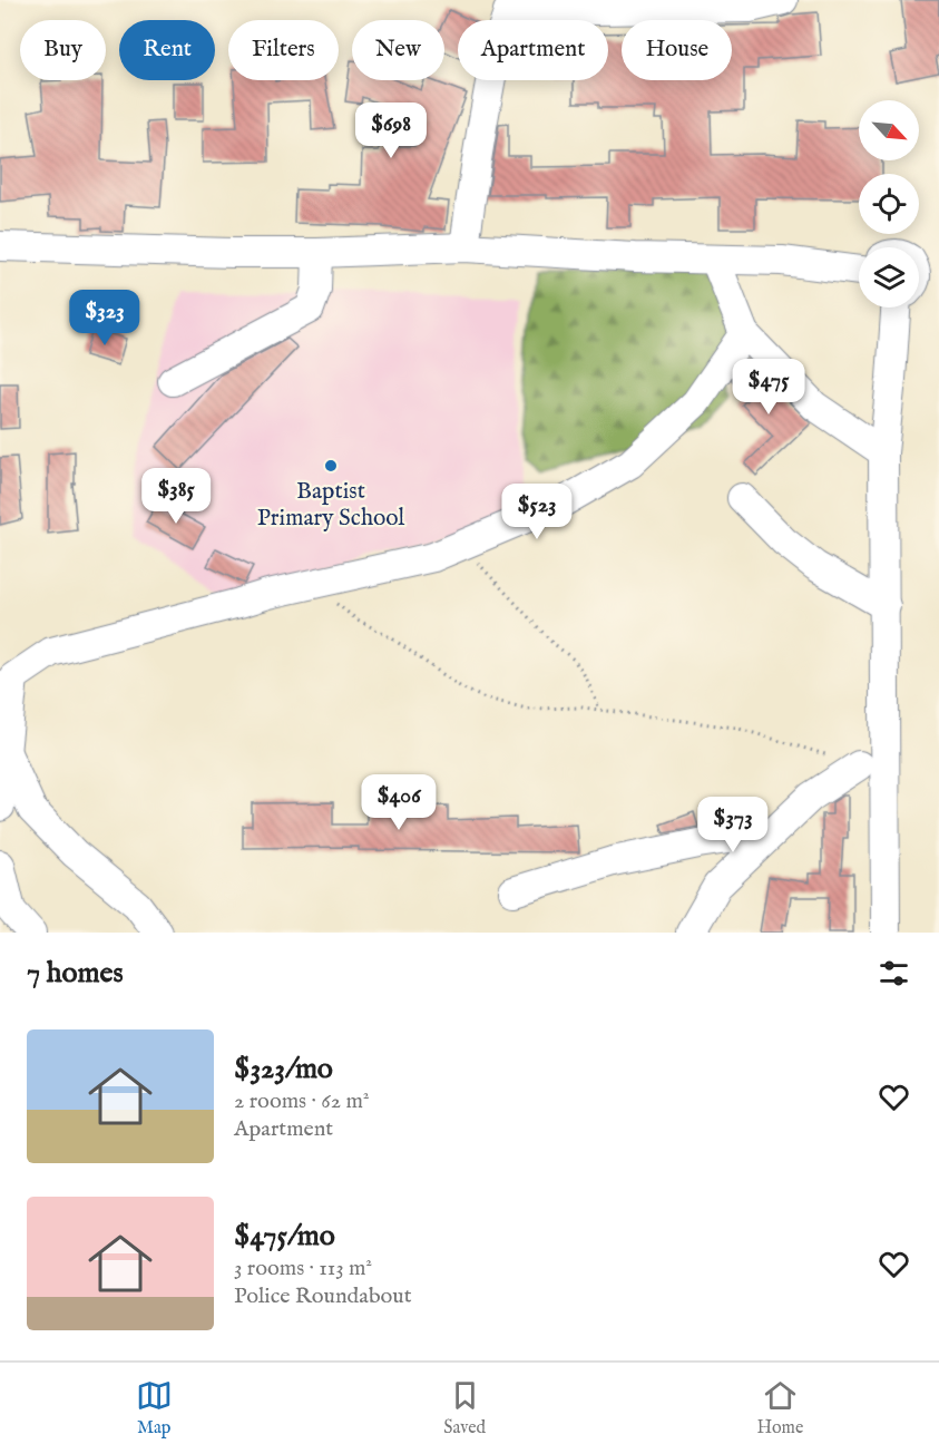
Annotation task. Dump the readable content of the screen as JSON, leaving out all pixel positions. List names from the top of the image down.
{
  "places": ["Baptist Primary School"],
  "north": "bottom right",
  "page": {
    "chip": [
      "Buy",
      "Rent",
      "Filters",
      "New",
      "Apartment",
      "House"
    ],
    "price": [
      "$698",
      "$323",
      "$475",
      "$385",
      "$523",
      "$406",
      "$373"
    ],
    "heading": "7 homes",
    "list": [
      {
        "name": "$323/mo",
        "note": "2 rooms · 62 m² · Apartment"
      },
      {
        "name": "$475/mo",
        "note": "3 rooms · 113 m² · Police Roundabout"
      }
    ],
    "tabs": ["Map", "Saved", "Home"]
  }
}
